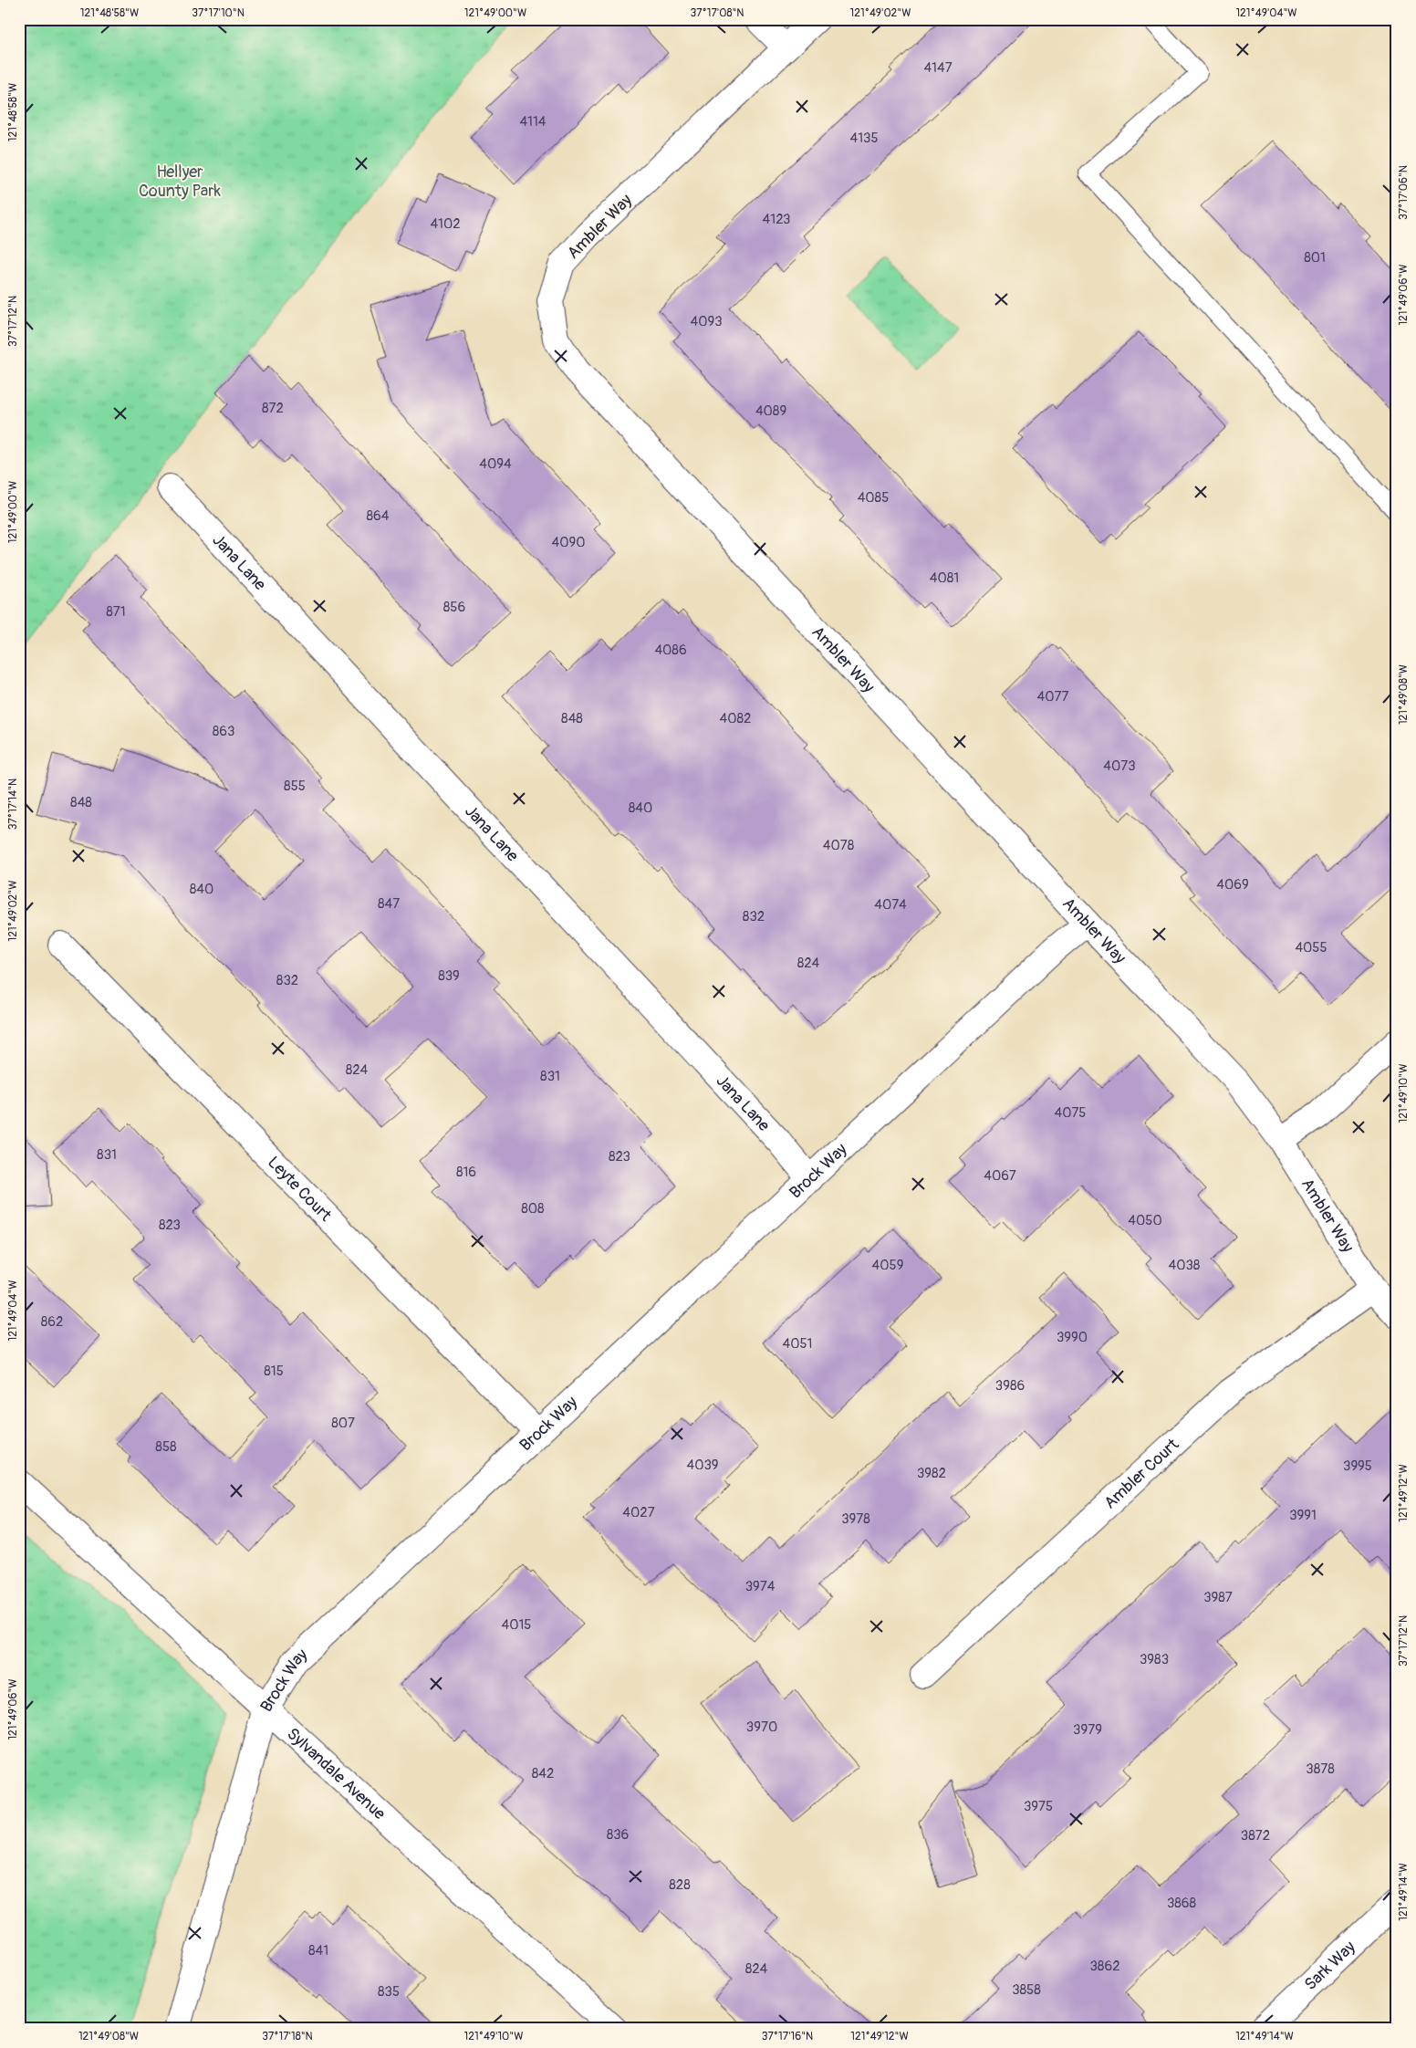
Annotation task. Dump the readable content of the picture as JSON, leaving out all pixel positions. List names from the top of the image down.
{
  "streets": {
    "street": [
      "Ambler Way",
      "Jana Lane",
      "Brock Way",
      "Leyte Court",
      "Ambler Court",
      "Sylvandale Avenue",
      "Sark Way"
    ]
  },
  "crossings": [
    ["Ambler Way", "Brock Way"],
    ["Ambler Way", "Ambler Court"],
    ["Jana Lane", "Brock Way"],
    ["Brock Way", "Leyte Court"],
    ["Brock Way", "Sylvandale Avenue"]
  ],
  "parks": ["Hellyer County Park"],
  "house_numbers": [
    "4147",
    "4114",
    "4135",
    "4123",
    "4102",
    "801",
    "4093",
    "872",
    "4089",
    "4094",
    "4085",
    "864",
    "4090",
    "4081",
    "856",
    "871",
    "4086",
    "4077",
    "848",
    "4082",
    "863",
    "4073",
    "855",
    "848",
    "840",
    "4078",
    "4069",
    "840",
    "847",
    "4074",
    "832",
    "4055",
    "824",
    "839",
    "832",
    "824",
    "831",
    "4075",
    "831",
    "823",
    "816",
    "4067",
    "808",
    "4050",
    "823",
    "4059",
    "4038",
    "862",
    "3990",
    "4051",
    "815",
    "3986",
    "807",
    "858",
    "4039",
    "3995",
    "3982",
    "4027",
    "3991",
    "3978",
    "3974",
    "3987",
    "4015",
    "3983",
    "3970",
    "3979",
    "3878",
    "842",
    "3975",
    "836",
    "3872",
    "828",
    "3868",
    "841",
    "3862",
    "824",
    "3858",
    "835"
  ],
  "coordinates": [
    "121°48'58\"W",
    "37°17'10\"N",
    "121°49'00\"W",
    "37°17'08\"N",
    "121°49'02\"W",
    "121°49'04\"W",
    "37°17'06\"N",
    "121°49'06\"W",
    "37°17'12\"N",
    "121°49'08\"W",
    "37°17'14\"N",
    "121°49'10\"W",
    "121°49'12\"W",
    "121°49'14\"W",
    "37°17'18\"N",
    "37°17'16\"N"
  ]
}
